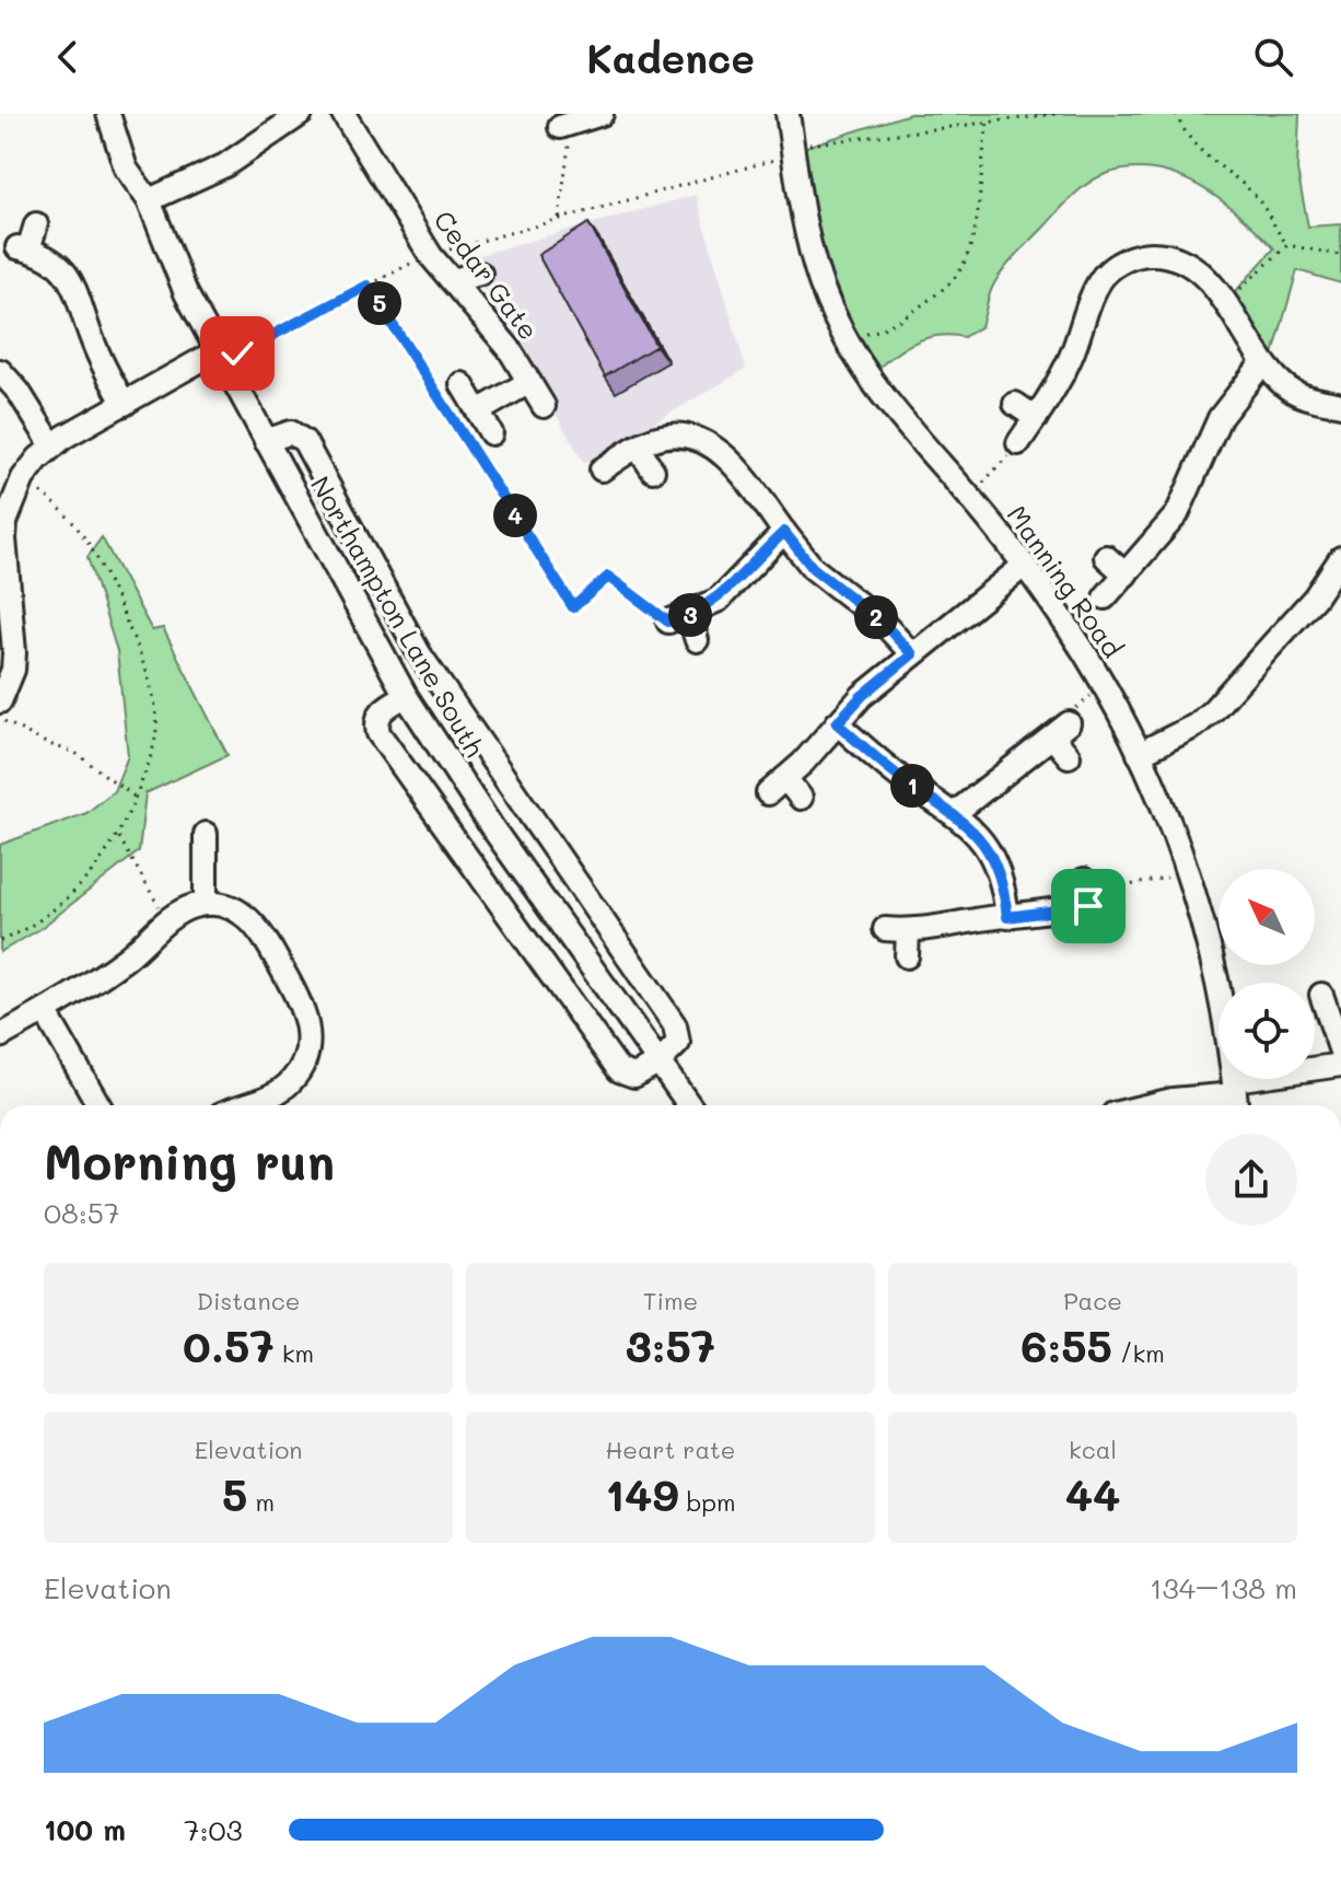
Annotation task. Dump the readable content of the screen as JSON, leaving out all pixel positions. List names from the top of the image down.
{
  "streets": {
    "street": ["Cedar Gate", "Manning Road", "Northampton Lane South"]
  },
  "north": "top left",
  "page": {
    "header": "Kadence",
    "pins": [
      "5",
      "4",
      "3",
      "2",
      "1"
    ],
    "heading": ["Morning run", "08:57"],
    "stats": [
      ["Distance", "0.57 km"],
      ["Time", "3:57"],
      ["Pace", "6:55 /km"],
      ["Elevation", "5 m"],
      ["Heart rate", "149 bpm"],
      ["kcal", "44"]
    ],
    "chart": ["Elevation", "134–138 m"],
    "list": [
      {
        "name": "100 m",
        "note": "7:03"
      }
    ]
  }
}
